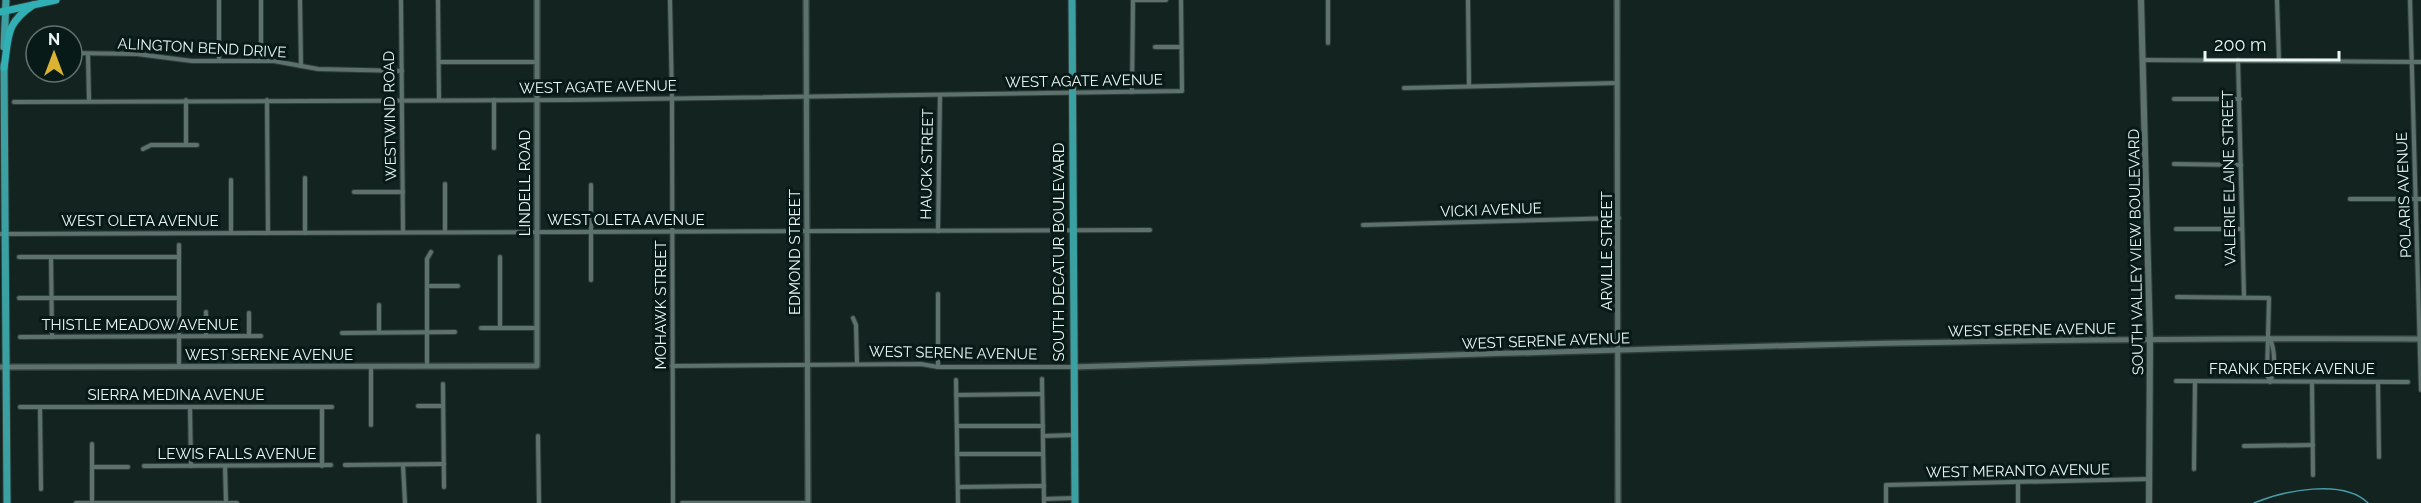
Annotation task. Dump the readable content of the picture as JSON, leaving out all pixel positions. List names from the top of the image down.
{
  "streets": {
    "main road": ["SOUTH DECATUR BOULEVARD", "SOUTH VALLEY VIEW BOULEVARD"],
    "street": [
      "ALINGTON BEND DRIVE",
      "WEST AGATE AVENUE",
      "WESTWIND ROAD",
      "HAUCK STREET",
      "VALERIE ELAINE STREET",
      "LINDELL ROAD",
      "POLARIS AVENUE",
      "VICKI AVENUE",
      "WEST OLETA AVENUE",
      "ARVILLE STREET",
      "EDMOND STREET",
      "MOHAWK STREET",
      "THISTLE MEADOW AVENUE",
      "WEST SERENE AVENUE",
      "FRANK DEREK AVENUE",
      "SIERRA MEDINA AVENUE",
      "LEWIS FALLS AVENUE",
      "WEST MERANTO AVENUE"
    ]
  },
  "crossings": [
    ["ALINGTON BEND DRIVE", "WESTWIND ROAD"],
    ["WEST AGATE AVENUE", "WESTWIND ROAD"],
    ["WEST AGATE AVENUE", "HAUCK STREET"],
    ["WEST AGATE AVENUE", "LINDELL ROAD"],
    ["WEST AGATE AVENUE", "EDMOND STREET"],
    ["WEST AGATE AVENUE", "SOUTH DECATUR BOULEVARD"],
    ["WEST AGATE AVENUE", "MOHAWK STREET"],
    ["WESTWIND ROAD", "WEST OLETA AVENUE"],
    ["HAUCK STREET", "WEST OLETA AVENUE"],
    ["LINDELL ROAD", "WEST OLETA AVENUE"],
    ["LINDELL ROAD", "WEST SERENE AVENUE"],
    ["POLARIS AVENUE", "WEST SERENE AVENUE"],
    ["VICKI AVENUE", "ARVILLE STREET"],
    ["WEST OLETA AVENUE", "EDMOND STREET"],
    ["WEST OLETA AVENUE", "SOUTH DECATUR BOULEVARD"],
    ["WEST OLETA AVENUE", "MOHAWK STREET"],
    ["ARVILLE STREET", "WEST SERENE AVENUE"],
    ["EDMOND STREET", "WEST SERENE AVENUE"],
    ["SOUTH DECATUR BOULEVARD", "WEST SERENE AVENUE"],
    ["SOUTH VALLEY VIEW BOULEVARD", "WEST SERENE AVENUE"],
    ["SOUTH VALLEY VIEW BOULEVARD", "WEST MERANTO AVENUE"],
    ["MOHAWK STREET", "WEST SERENE AVENUE"]
  ],
  "scale_bar": "200 m",
  "north": "top"
}
